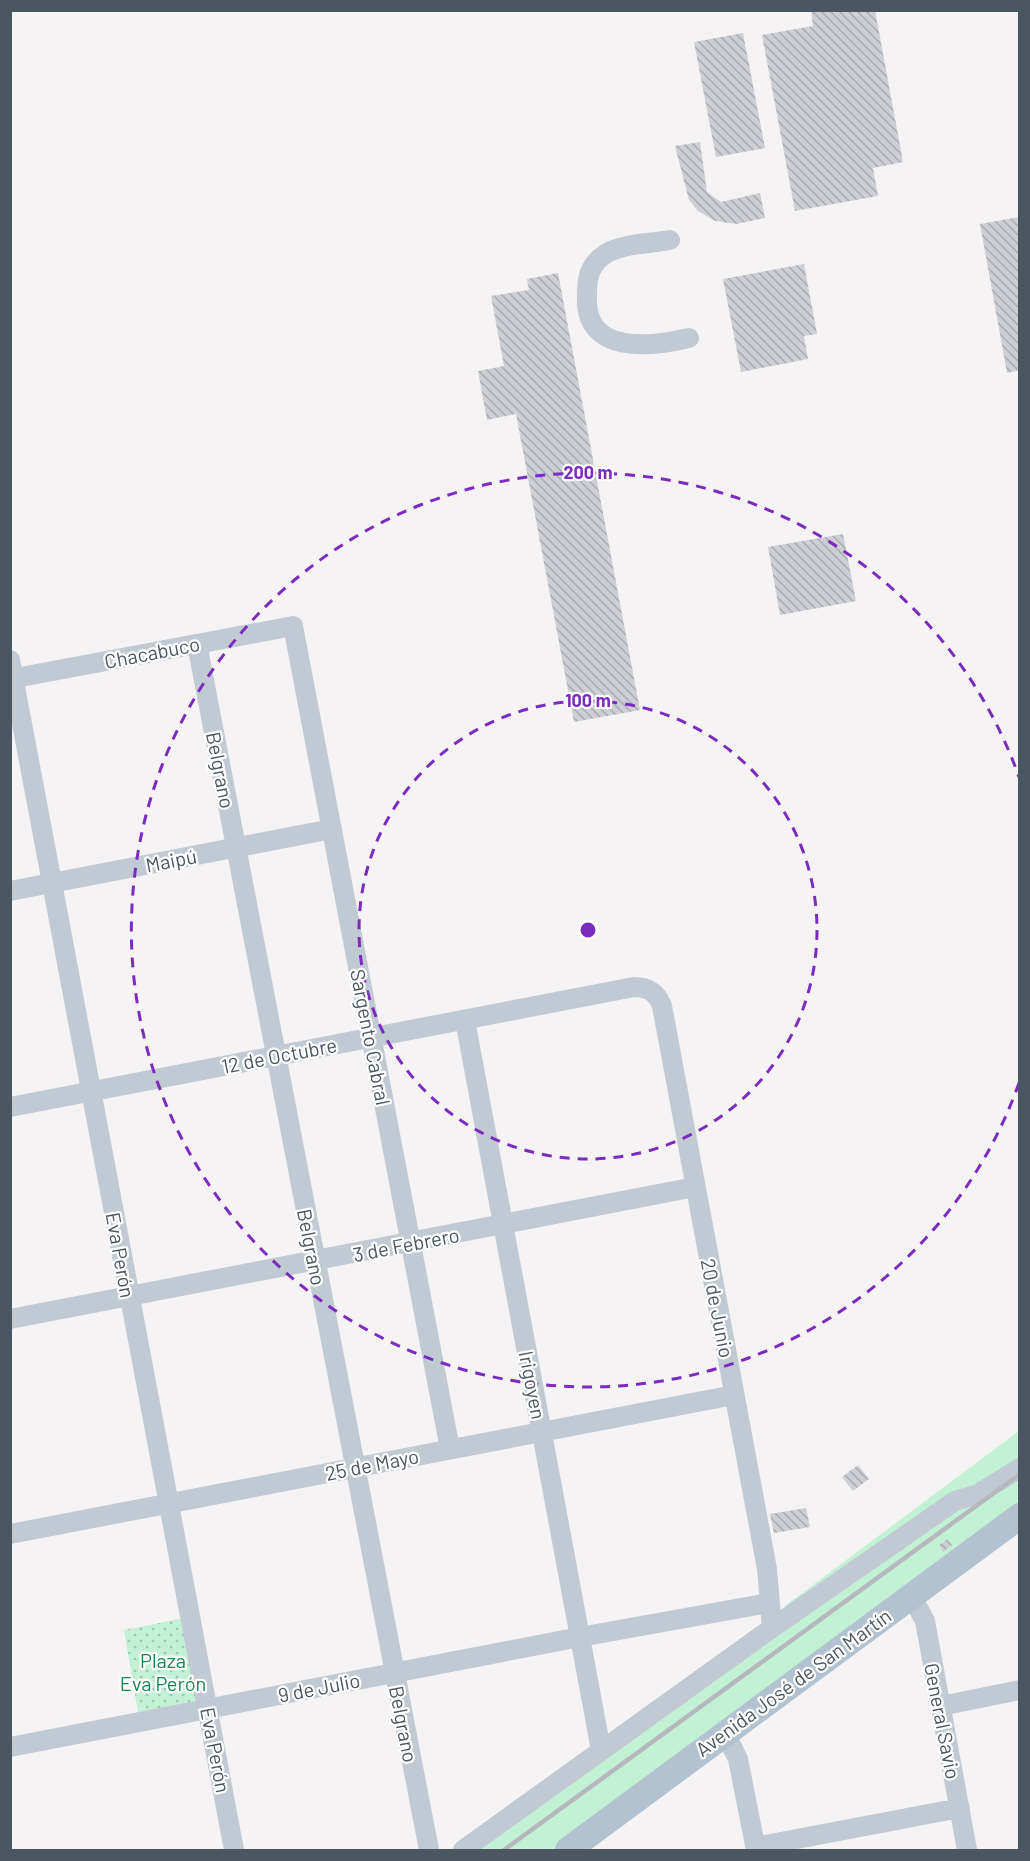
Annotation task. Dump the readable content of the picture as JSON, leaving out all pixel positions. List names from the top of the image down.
{
  "streets": {
    "main road": ["Avenida José de San Martín"],
    "street": [
      "Chacabuco",
      "Belgrano",
      "Maipú",
      "Sargento Cabral",
      "12 de Octubre",
      "3 de Febrero",
      "Eva Perón",
      "20 de Junio",
      "Irigoyen",
      "25 de Mayo",
      "9 de Julio",
      "General Savio"
    ]
  },
  "crossings": [
    ["Chacabuco", "Belgrano"],
    ["Chacabuco", "Sargento Cabral"],
    ["Chacabuco", "Eva Perón"],
    ["Belgrano", "Maipú"],
    ["Belgrano", "12 de Octubre"],
    ["Belgrano", "3 de Febrero"],
    ["Belgrano", "25 de Mayo"],
    ["Belgrano", "9 de Julio"],
    ["Maipú", "Sargento Cabral"],
    ["Maipú", "Eva Perón"],
    ["Sargento Cabral", "12 de Octubre"],
    ["Sargento Cabral", "3 de Febrero"],
    ["Sargento Cabral", "25 de Mayo"],
    ["12 de Octubre", "Eva Perón"],
    ["12 de Octubre", "20 de Junio"],
    ["12 de Octubre", "Irigoyen"],
    ["3 de Febrero", "Eva Perón"],
    ["3 de Febrero", "20 de Junio"],
    ["3 de Febrero", "Irigoyen"],
    ["Eva Perón", "25 de Mayo"],
    ["Eva Perón", "9 de Julio"],
    ["20 de Junio", "25 de Mayo"],
    ["20 de Junio", "9 de Julio"],
    ["Irigoyen", "25 de Mayo"],
    ["Irigoyen", "9 de Julio"],
    ["Avenida José de San Martín", "General Savio"]
  ],
  "parks": ["Plaza Eva Perón"],
  "rings": ["200 m", "100 m"]
}
